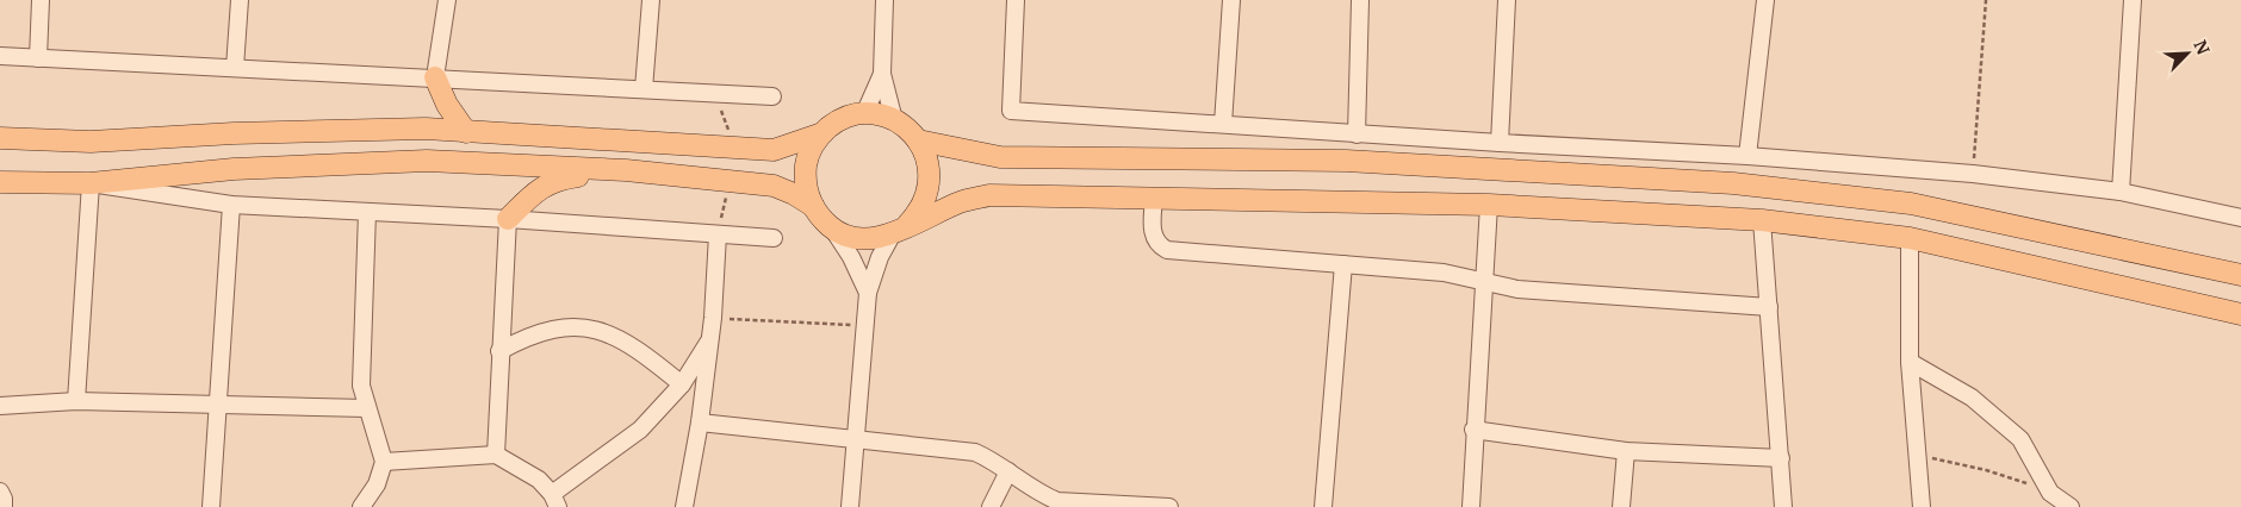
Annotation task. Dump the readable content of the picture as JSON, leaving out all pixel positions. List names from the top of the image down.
{
  "north": "top right"
}
